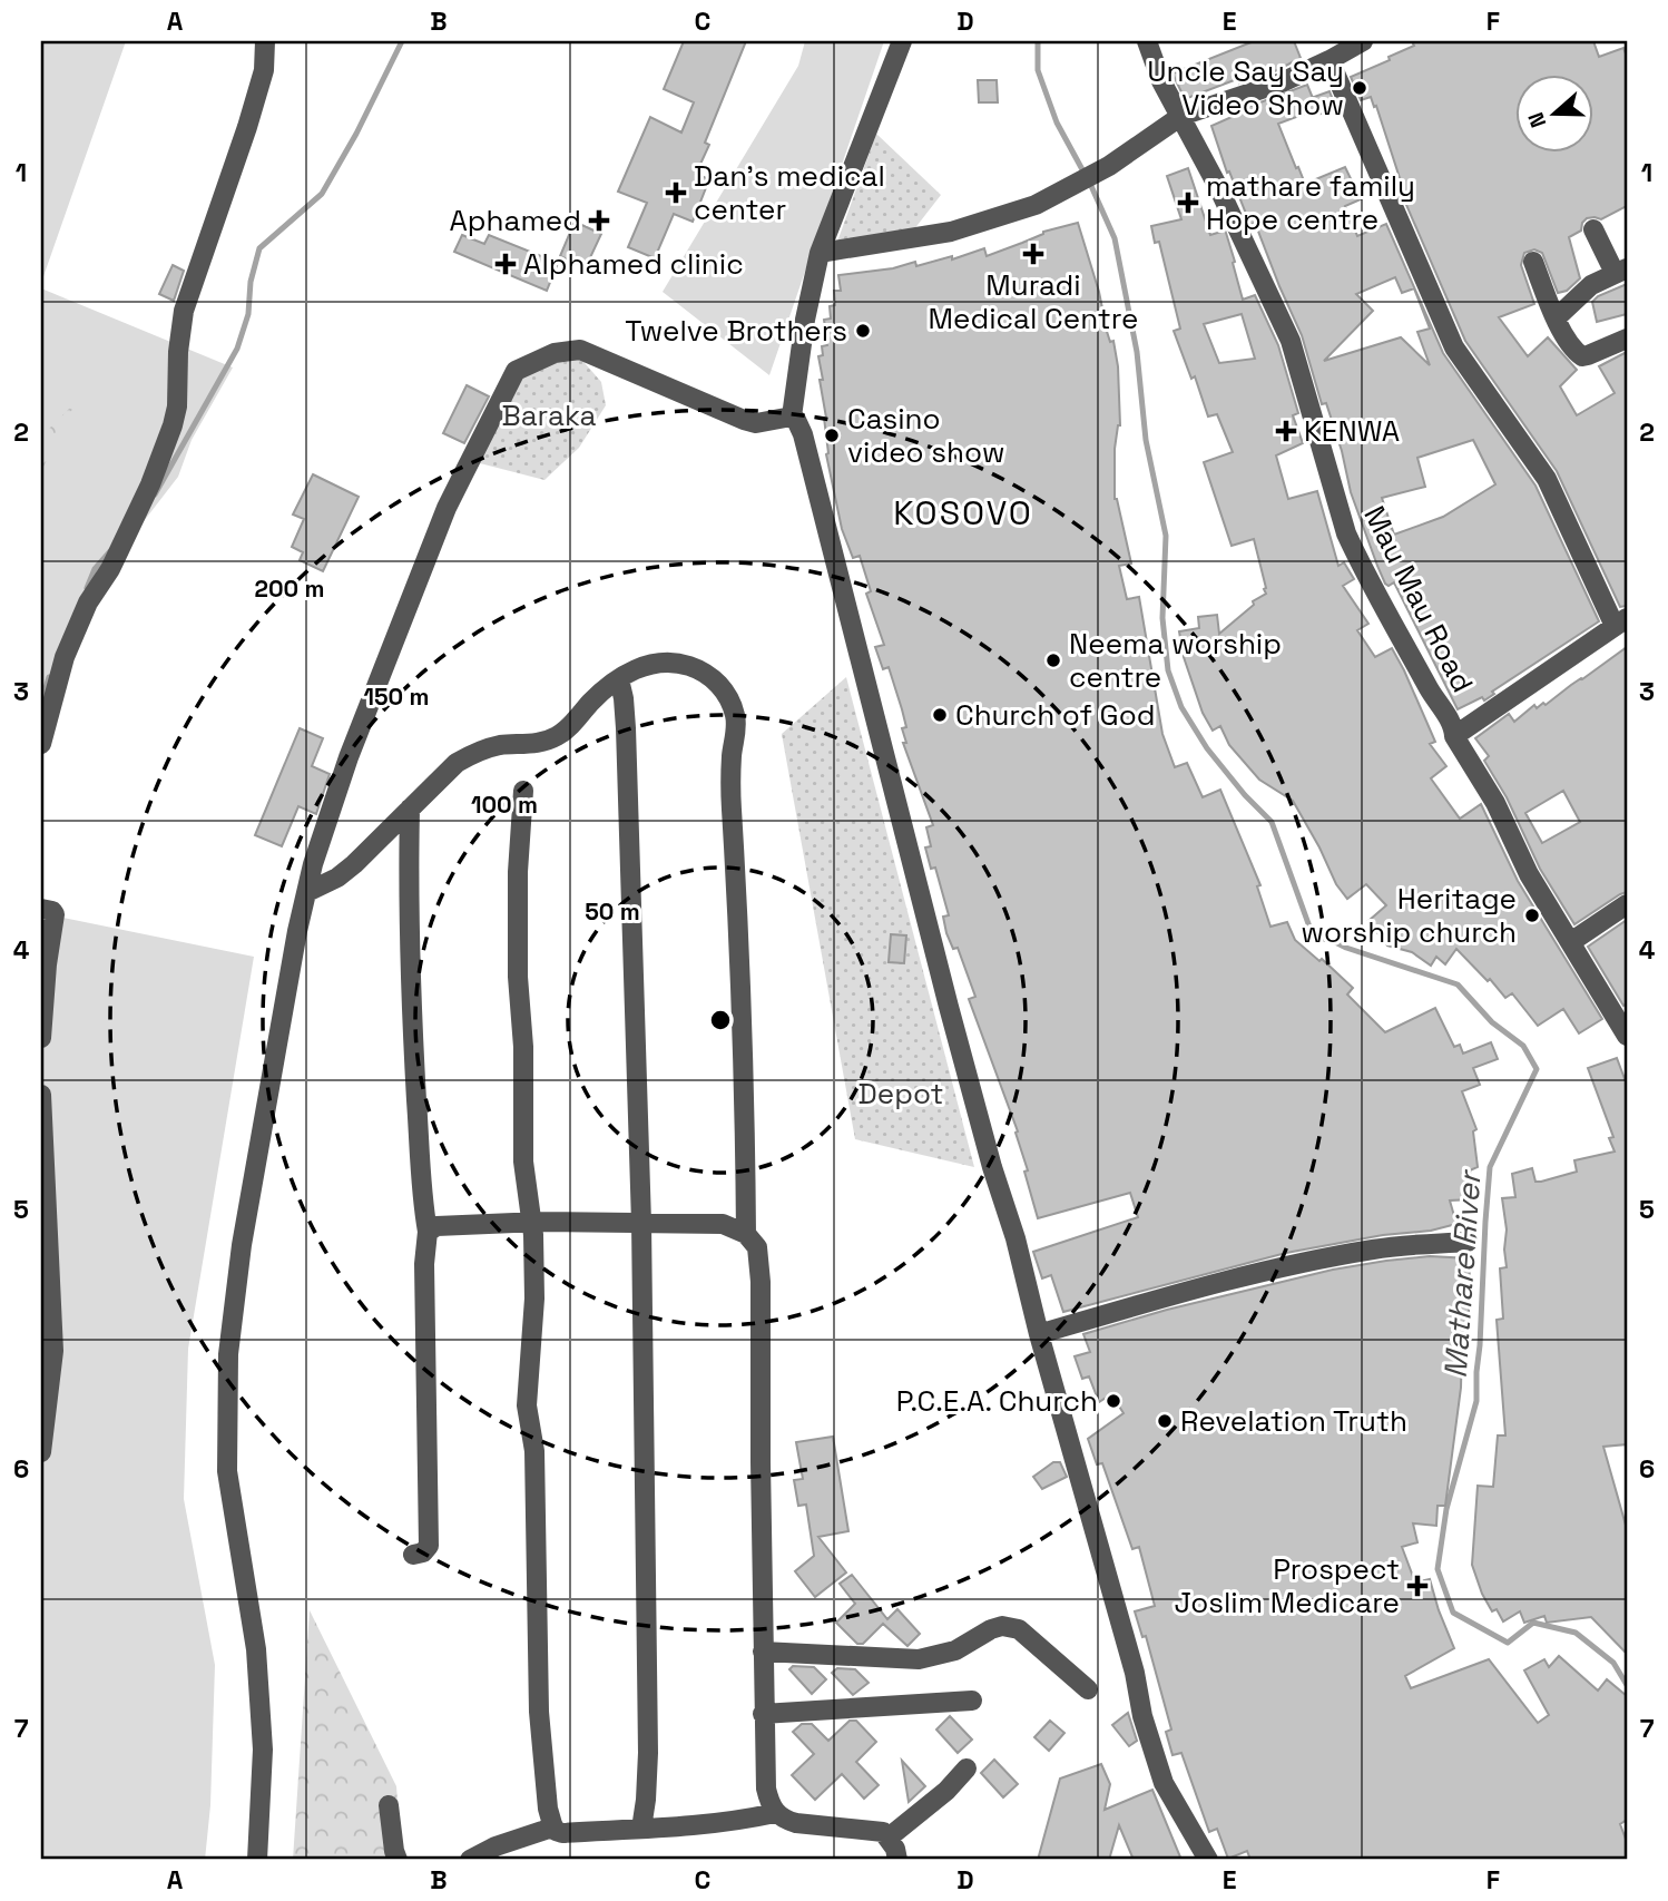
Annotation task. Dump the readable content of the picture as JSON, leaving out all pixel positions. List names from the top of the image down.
{
  "streets": {
    "street": ["Mau Mau Road"]
  },
  "districts": ["KOSOVO"],
  "water": ["Mathare River"],
  "parks": ["Baraka", "Depot"],
  "places": {
    "other": [
      "Uncle Say Say Video Show",
      "Twelve Brothers",
      "Casino video show",
      "Neema worship centre",
      "Church of God",
      "Heritage worship church",
      "P.C.E.A. Church",
      "Revelation Truth"
    ],
    "health": [
      "Dan's medical center",
      "mathare family Hope centre",
      "Aphamed",
      "Muradi Medical Centre",
      "Alphamed clinic",
      "KENWA",
      "Prospect Joslim Medicare"
    ]
  },
  "north": "left",
  "grid": {
    "columns": [
      "A",
      "B",
      "C",
      "D",
      "E",
      "F"
    ],
    "rows": [
      "1",
      "2",
      "3",
      "4",
      "5",
      "6",
      "7"
    ]
  },
  "rings": [
    "200 m",
    "150 m",
    "100 m",
    "50 m"
  ]
}
